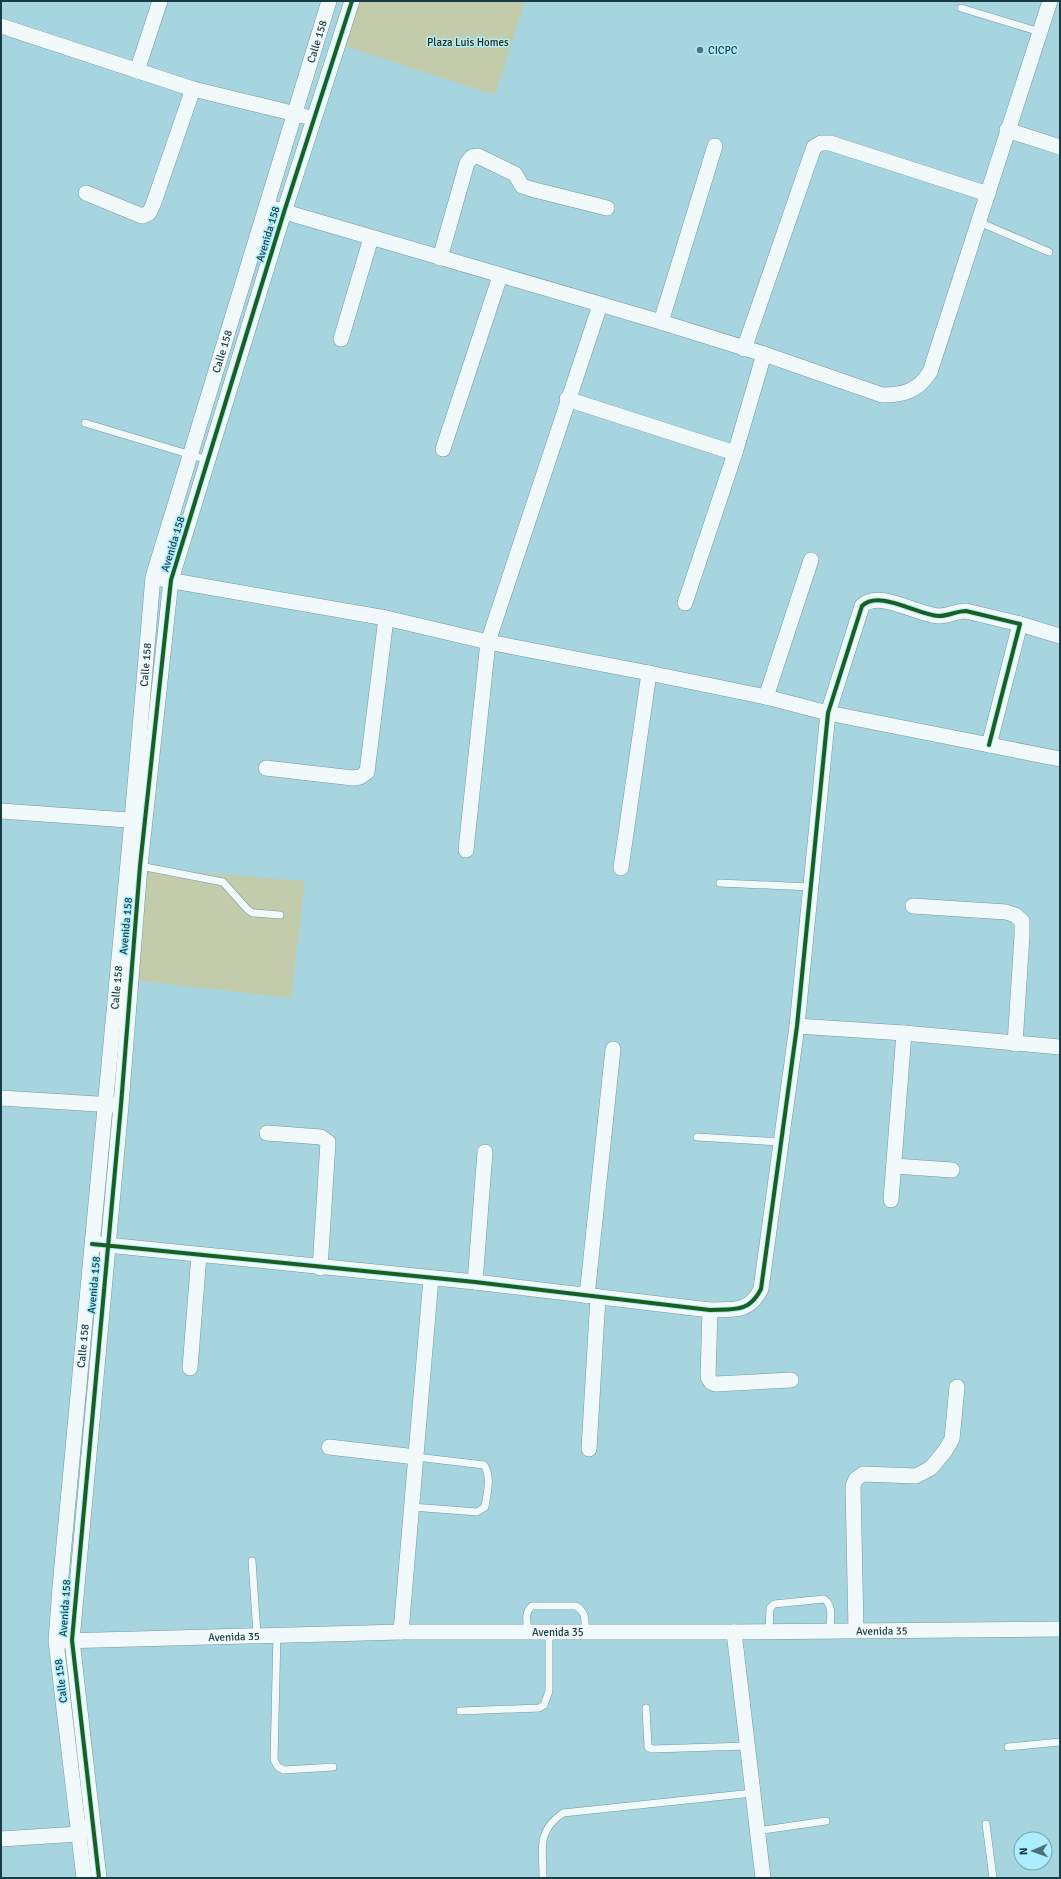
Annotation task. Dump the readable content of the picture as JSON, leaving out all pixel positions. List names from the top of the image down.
{
  "streets": {
    "street": ["Calle 158", "Avenida 158", "Avenida 35"]
  },
  "crossings": [
    ["Calle 158", "Avenida 158"],
    ["Calle 158", "Avenida 35"],
    ["Avenida 158", "Avenida 35"]
  ],
  "parks": ["Plaza Luis Homes"],
  "places": ["CICPC"],
  "north": "left"
}
